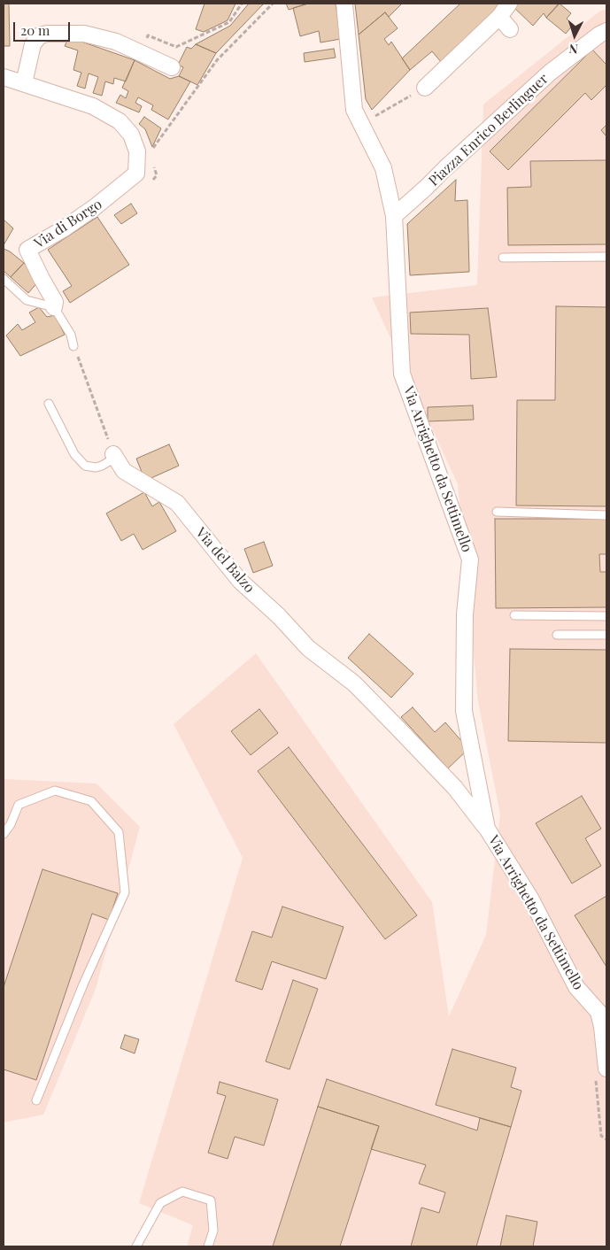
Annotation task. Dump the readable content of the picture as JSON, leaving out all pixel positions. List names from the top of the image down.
{
  "streets": {
    "street": [
      "Piazza Enrico Berlinguer",
      "Via di Borgo",
      "Via Arrighetto da Settimello",
      "Via del Balzo"
    ]
  },
  "crossings": [
    ["Piazza Enrico Berlinguer", "Via Arrighetto da Settimello"],
    ["Via Arrighetto da Settimello", "Via del Balzo"]
  ],
  "scale_bar": "20 m",
  "north": "bottom"
}
